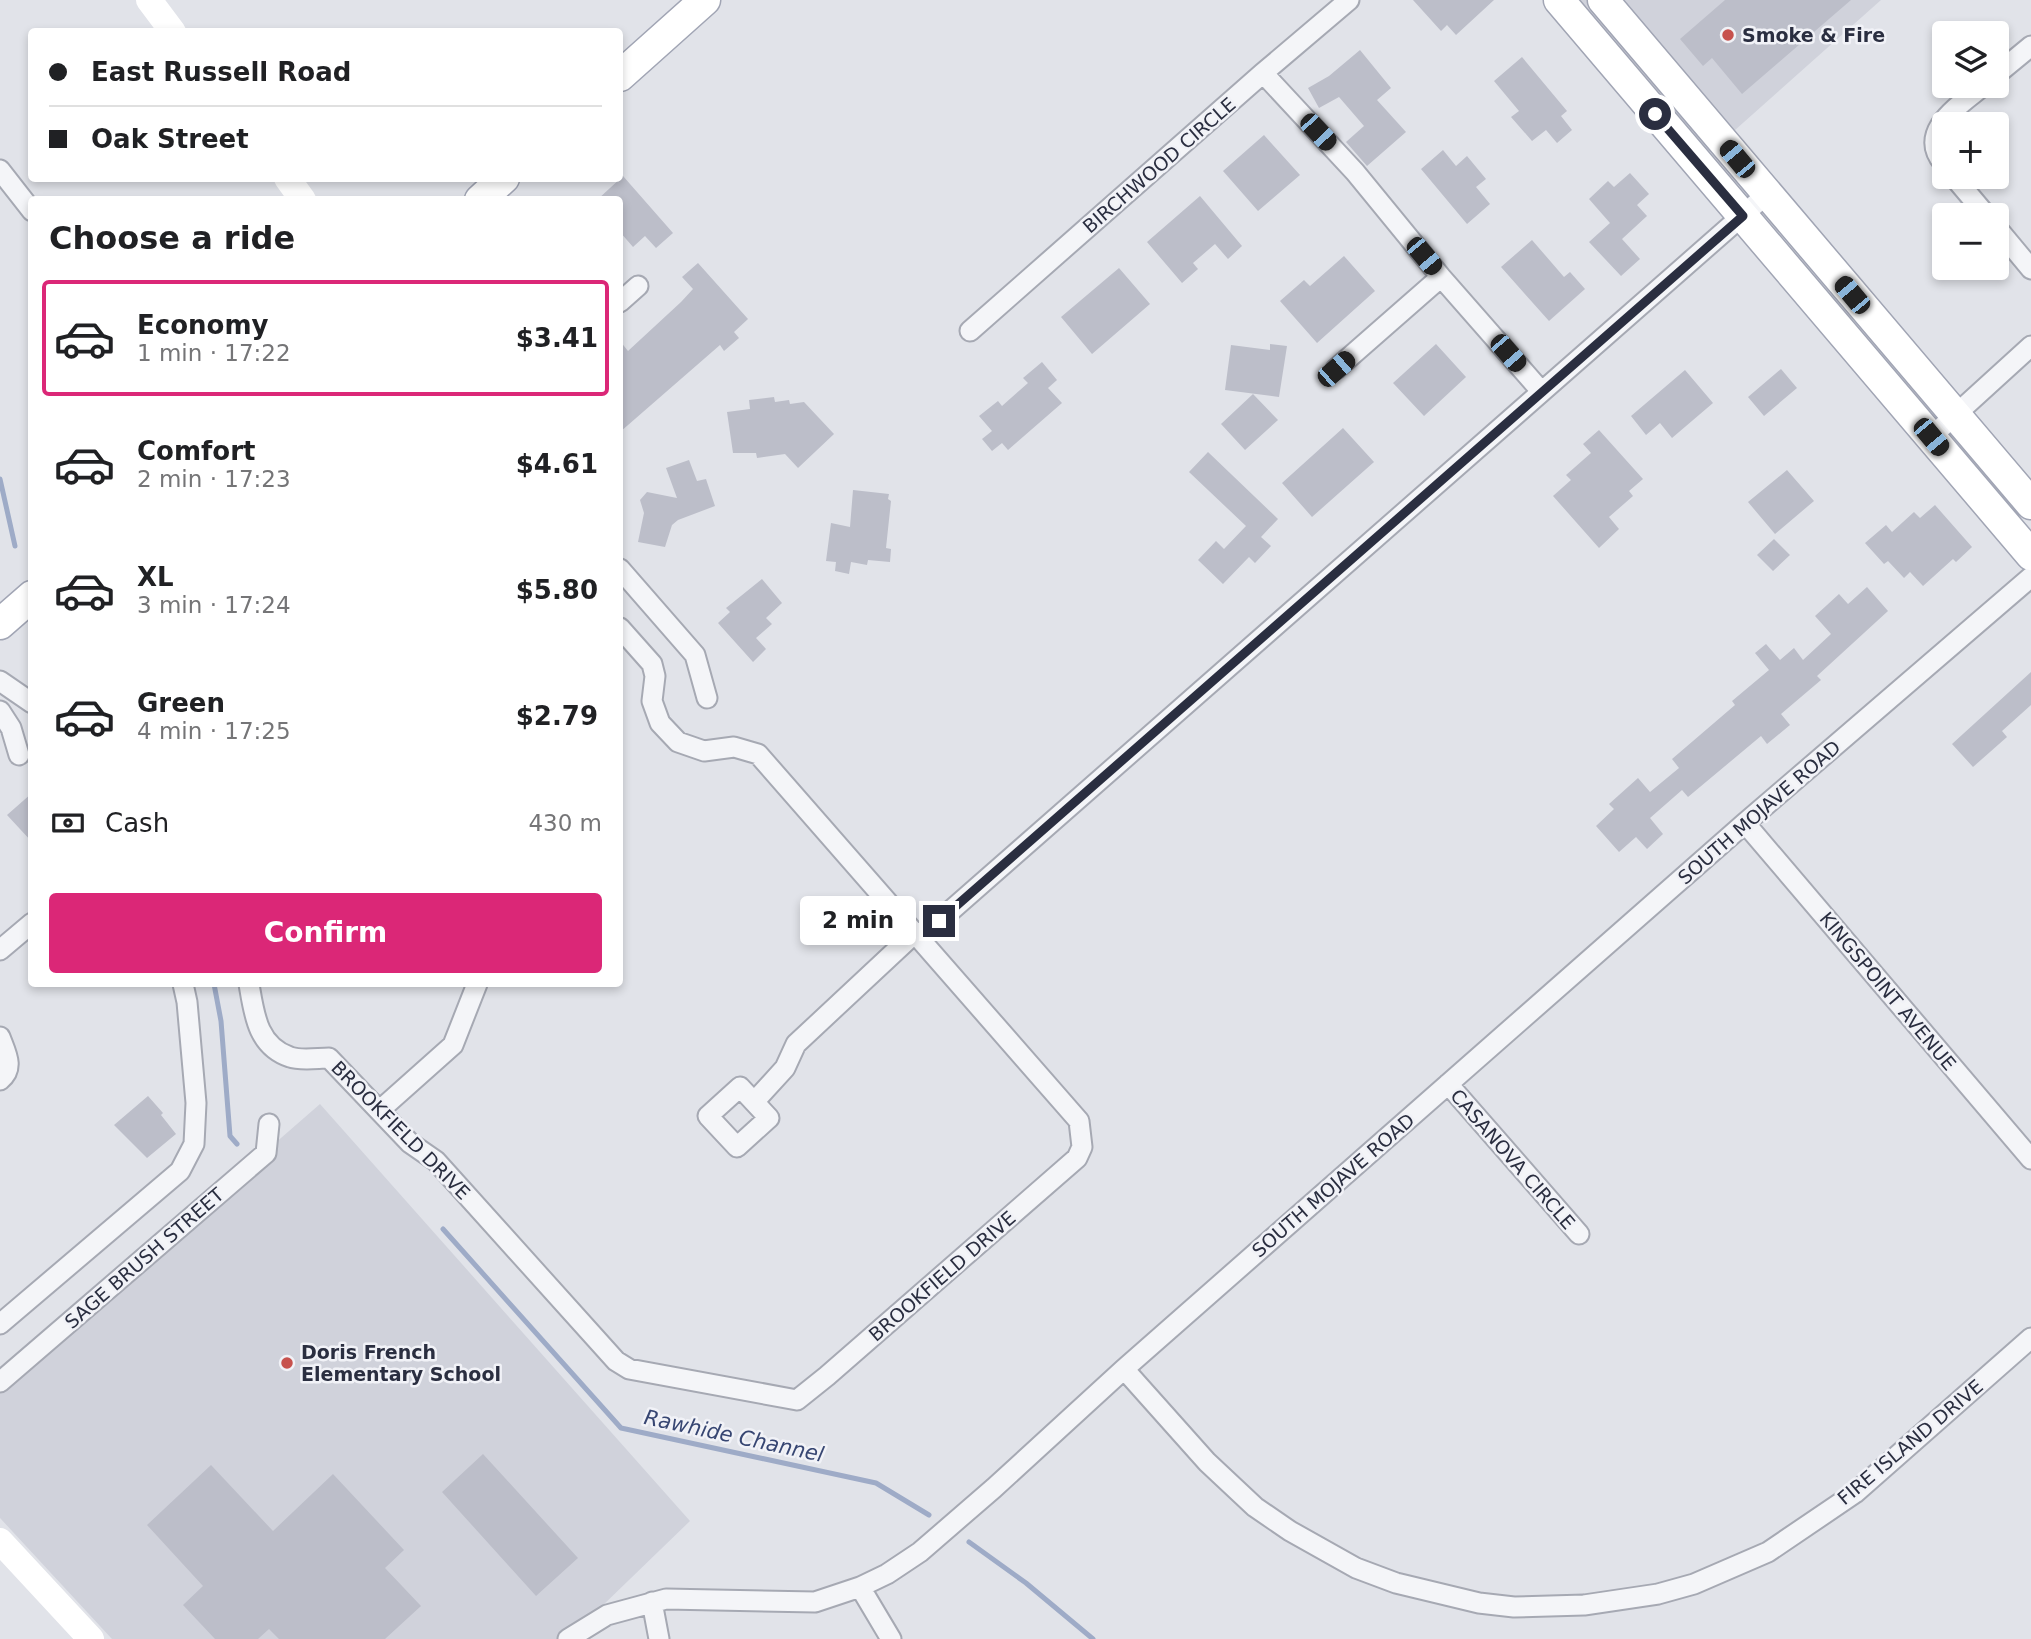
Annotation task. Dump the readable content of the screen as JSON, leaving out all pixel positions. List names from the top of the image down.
{
  "streets": {
    "street": [
      "BIRCHWOOD CIRCLE",
      "SOUTH MOJAVE ROAD",
      "KINGSPOINT AVENUE",
      "BROOKFIELD DRIVE",
      "CASANOVA CIRCLE",
      "SAGE BRUSH STREET",
      "FIRE ISLAND DRIVE"
    ]
  },
  "crossings": [
    ["SOUTH MOJAVE ROAD", "KINGSPOINT AVENUE"],
    ["SOUTH MOJAVE ROAD", "CASANOVA CIRCLE"],
    ["SOUTH MOJAVE ROAD", "FIRE ISLAND DRIVE"]
  ],
  "water": ["Rawhide Channel"],
  "places": ["Smoke & Fire", "Doris French Elementary School"],
  "page": {
    "map_buttons": ["+", "−"],
    "banner": ["East Russell Road", "Oak Street"],
    "heading": "Choose a ride",
    "list": [
      {
        "name": "Economy",
        "note": "1 min · 17:22",
        "value": "$3.41"
      },
      {
        "name": "Comfort",
        "note": "2 min · 17:23",
        "value": "$4.61"
      },
      {
        "name": "XL",
        "note": "3 min · 17:24",
        "value": "$5.80"
      },
      {
        "name": "Green",
        "note": "4 min · 17:25",
        "value": "$2.79"
      }
    ],
    "pay": ["Cash", "430 m"],
    "buttons": "Confirm",
    "bubble": "2 min"
  }
}
